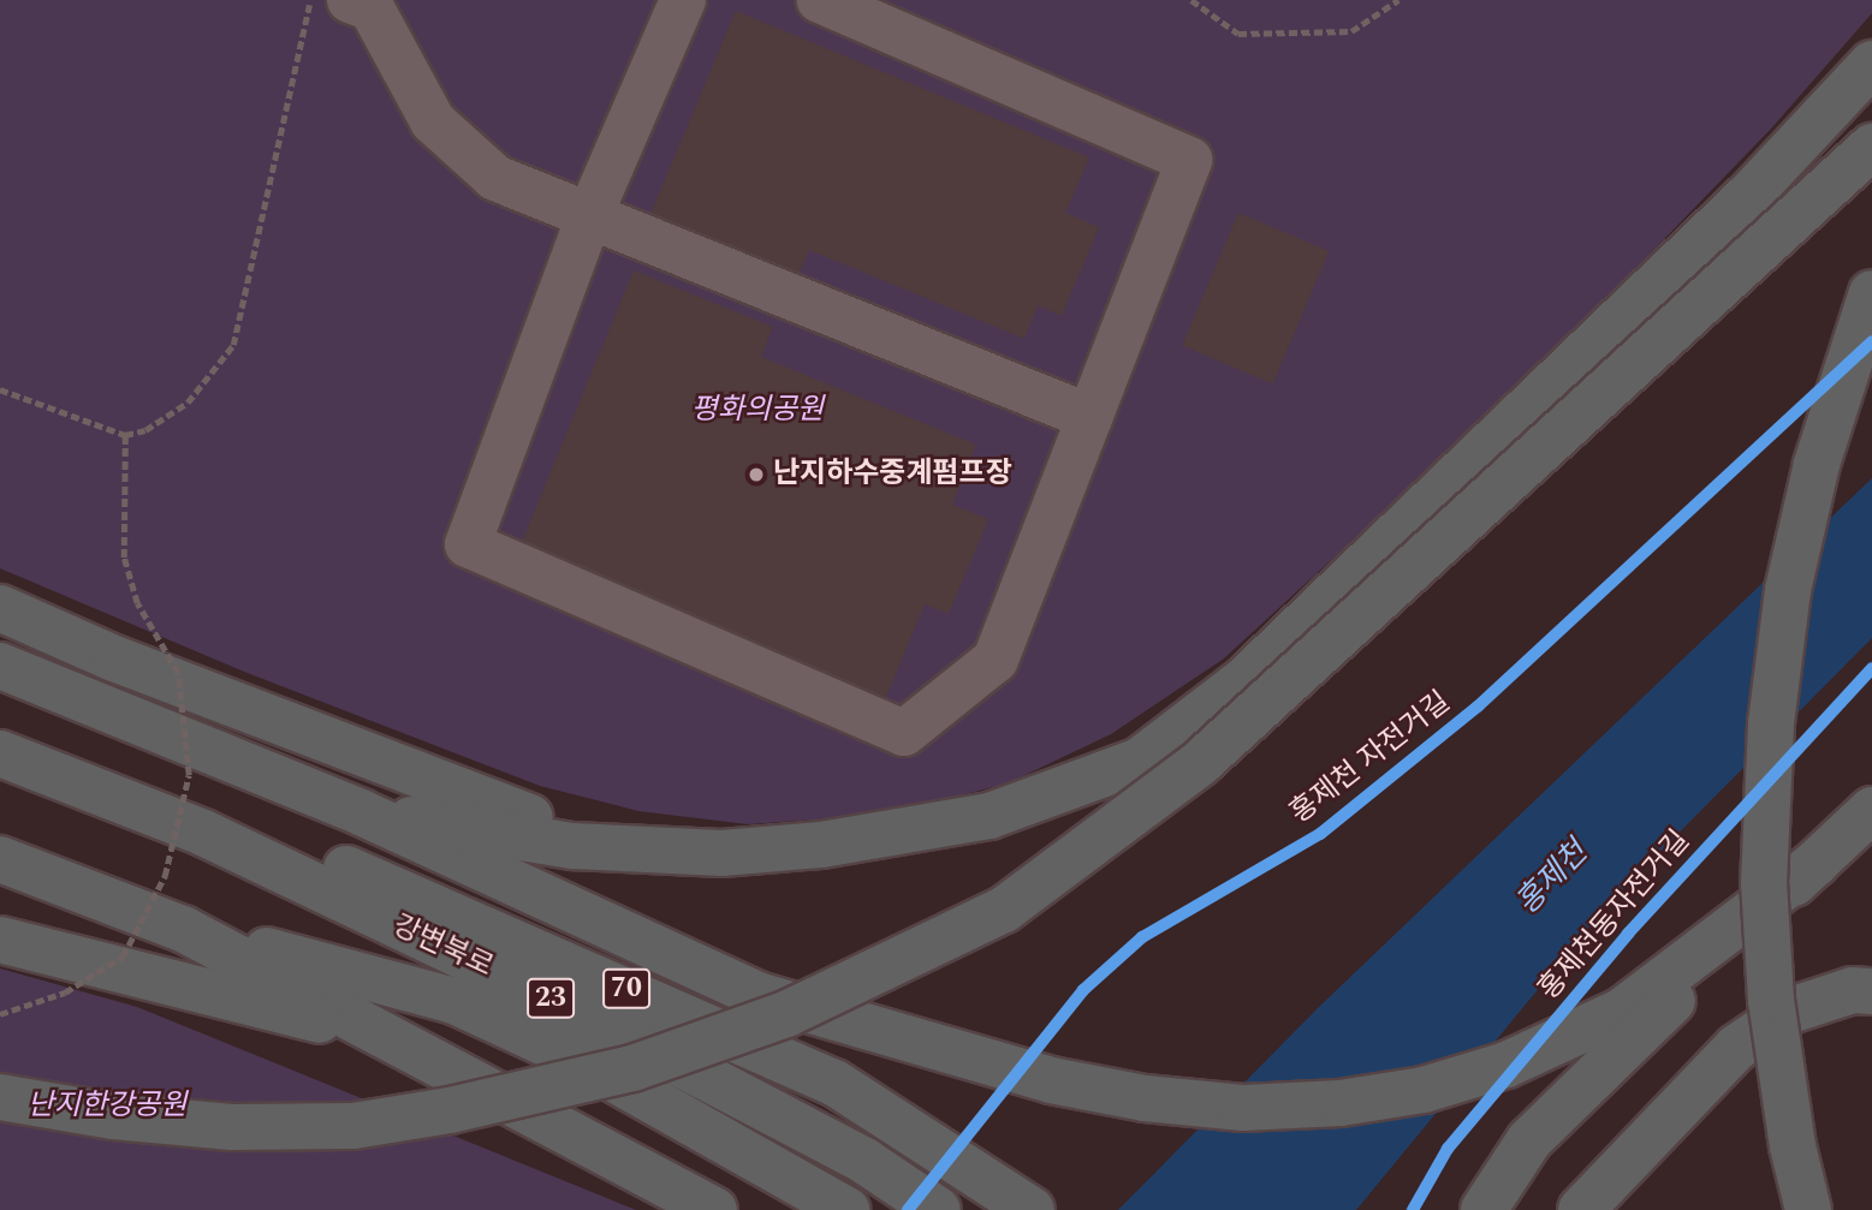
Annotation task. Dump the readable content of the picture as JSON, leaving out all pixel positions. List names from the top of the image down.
{
  "streets": {
    "highway": ["강변북로", "70", "23"],
    "cycle path": ["홍제천 자전거길", "홍제천동자전거길"]
  },
  "water": ["홍제천"],
  "parks": ["평화의공원", "난지한강공원"],
  "places": ["난지하수중계펌프장"]
}
